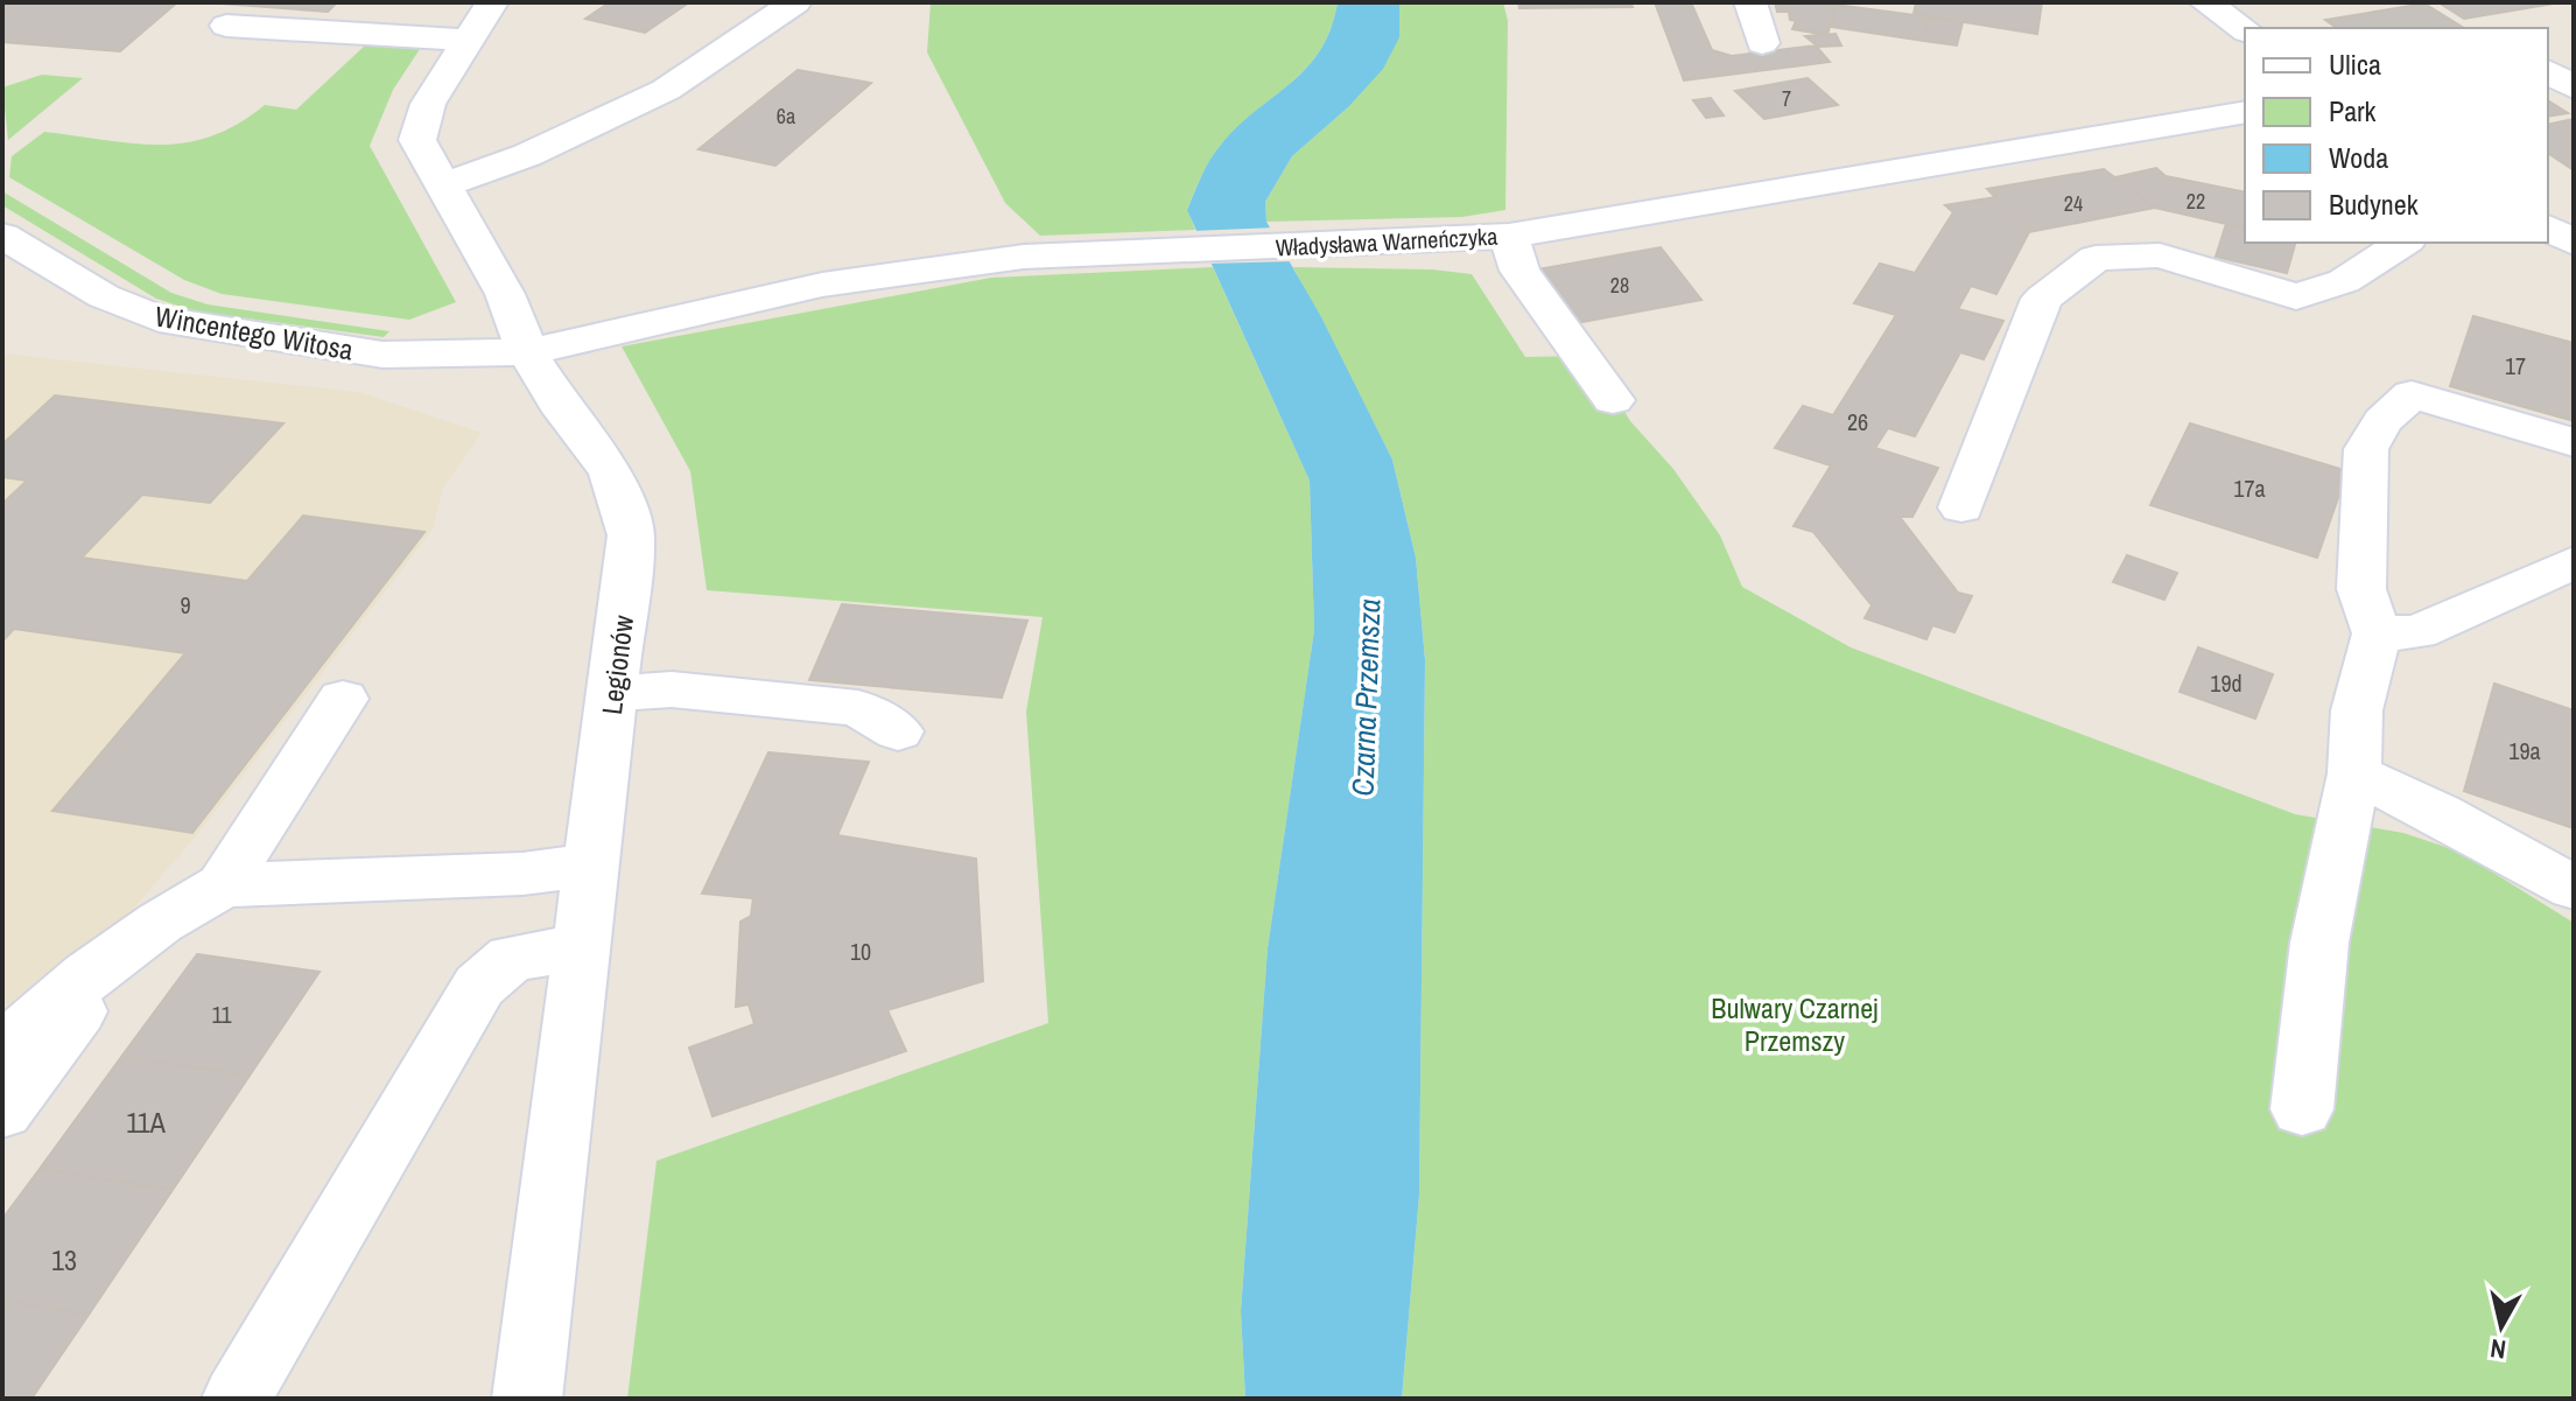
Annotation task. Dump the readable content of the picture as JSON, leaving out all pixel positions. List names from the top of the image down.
{
  "streets": {
    "street": ["Władysława Warneńczyka", "Wincentego Witosa", "Legionów"]
  },
  "crossings": [
    ["Władysława Warneńczyka", "Wincentego Witosa"],
    ["Władysława Warneńczyka", "Legionów"],
    ["Wincentego Witosa", "Legionów"]
  ],
  "water": ["Czarna Przemsza"],
  "parks": ["Bulwary Czarnej Przemszy"],
  "house_numbers": [
    "7",
    "6a",
    "22",
    "24",
    "28",
    "17",
    "26",
    "17a",
    "9",
    "19d",
    "19a",
    "10",
    "11",
    "11A",
    "13"
  ],
  "legend": [
    "Ulica",
    "Park",
    "Woda",
    "Budynek"
  ],
  "north": "bottom"
}
